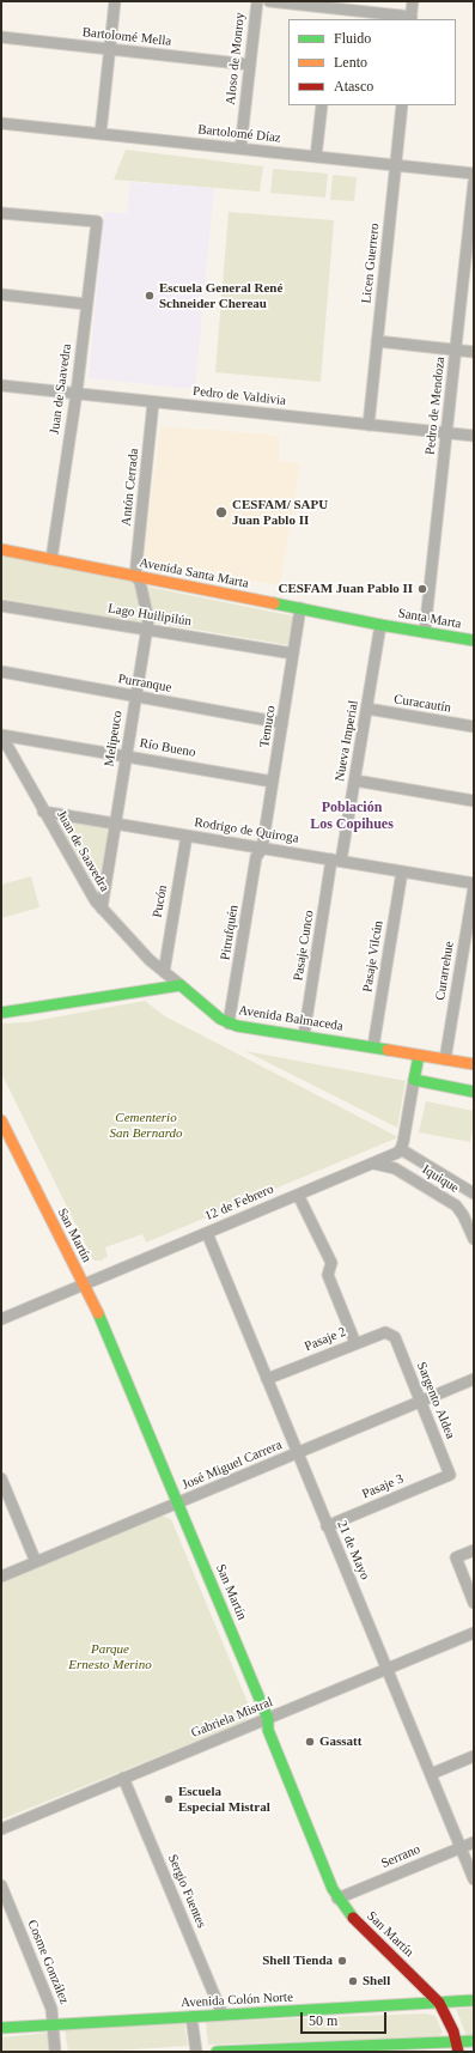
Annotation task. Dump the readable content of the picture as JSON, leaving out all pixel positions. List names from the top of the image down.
{
  "streets": {
    "street": [
      "Bartolomé Mella",
      "Aloso de Monroy",
      "Bartolomé Díaz",
      "Licen Guerrero",
      "Juan de Saavedra",
      "Pedro de Valdivia",
      "Pedro de Mendoza",
      "Antón Cerrada",
      "Avenida Santa Marta",
      "Lago Huilipilún",
      "Santa Marta",
      "Purranque",
      "Curacautín",
      "Temuco",
      "Melipeuco",
      "Nueva Imperial",
      "Río Bueno",
      "Rodrigo de Quiroga",
      "Pucón",
      "Pitrufquén",
      "Pasaje Cunco",
      "Pasaje Vilcún",
      "Curarrehue",
      "Avenida Balmaceda",
      "Iquique",
      "12 de Febrero",
      "San Martín",
      "Pasaje 2",
      "Sargento Aldea",
      "José Miguel Carrera",
      "Pasaje 3",
      "21 de Mayo",
      "Gabriela Mistral",
      "Serrano",
      "Sergio Fuentes",
      "Cosme González",
      "Avenida Colón Norte"
    ]
  },
  "crossings": [
    ["Bartolomé Mella", "Aloso de Monroy"],
    ["Aloso de Monroy", "Bartolomé Díaz"],
    ["Bartolomé Díaz", "Licen Guerrero"],
    ["Licen Guerrero", "Pedro de Valdivia"],
    ["Juan de Saavedra", "Pedro de Valdivia"],
    ["Juan de Saavedra", "Avenida Santa Marta"],
    ["Juan de Saavedra", "Melipeuco"],
    ["Juan de Saavedra", "Río Bueno"],
    ["Juan de Saavedra", "Rodrigo de Quiroga"],
    ["Juan de Saavedra", "Pucón"],
    ["Juan de Saavedra", "Avenida Balmaceda"],
    ["Pedro de Valdivia", "Pedro de Mendoza"],
    ["Pedro de Valdivia", "Antón Cerrada"],
    ["Pedro de Mendoza", "Santa Marta"],
    ["Antón Cerrada", "Avenida Santa Marta"],
    ["Antón Cerrada", "Melipeuco"],
    ["Avenida Santa Marta", "Santa Marta"],
    ["Avenida Santa Marta", "Temuco"],
    ["Avenida Santa Marta", "Melipeuco"],
    ["Avenida Santa Marta", "Nueva Imperial"],
    ["Lago Huilipilún", "Temuco"],
    ["Lago Huilipilún", "Melipeuco"],
    ["Santa Marta", "Nueva Imperial"],
    ["Purranque", "Temuco"],
    ["Purranque", "Melipeuco"],
    ["Curacautín", "Nueva Imperial"],
    ["Temuco", "Río Bueno"],
    ["Temuco", "Rodrigo de Quiroga"],
    ["Temuco", "Pitrufquén"],
    ["Melipeuco", "Río Bueno"],
    ["Melipeuco", "Rodrigo de Quiroga"],
    ["Nueva Imperial", "Rodrigo de Quiroga"],
    ["Nueva Imperial", "Pasaje Cunco"],
    ["Rodrigo de Quiroga", "Pucón"],
    ["Rodrigo de Quiroga", "Pitrufquén"],
    ["Rodrigo de Quiroga", "Pasaje Cunco"],
    ["Rodrigo de Quiroga", "Pasaje Vilcún"],
    ["Pitrufquén", "Avenida Balmaceda"],
    ["Pasaje Cunco", "Avenida Balmaceda"],
    ["Pasaje Vilcún", "Avenida Balmaceda"],
    ["Curarrehue", "Avenida Balmaceda"],
    ["Iquique", "12 de Febrero"],
    ["12 de Febrero", "San Martín"],
    ["12 de Febrero", "21 de Mayo"],
    ["San Martín", "José Miguel Carrera"],
    ["San Martín", "Gabriela Mistral"],
    ["San Martín", "Serrano"],
    ["San Martín", "Avenida Colón Norte"],
    ["Pasaje 2", "Sargento Aldea"],
    ["Pasaje 2", "21 de Mayo"],
    ["Sargento Aldea", "José Miguel Carrera"],
    ["Sargento Aldea", "Pasaje 3"],
    ["José Miguel Carrera", "21 de Mayo"],
    ["Pasaje 3", "21 de Mayo"],
    ["21 de Mayo", "Gabriela Mistral"],
    ["21 de Mayo", "Serrano"],
    ["Gabriela Mistral", "Sergio Fuentes"],
    ["Sergio Fuentes", "Avenida Colón Norte"],
    ["Cosme González", "Avenida Colón Norte"]
  ],
  "districts": ["Población Los Copihues"],
  "parks": ["Cementerio San Bernardo", "Parque Ernesto Merino"],
  "places": [
    "Escuela General René Schneider Chereau",
    "CESFAM/ SAPU Juan Pablo II",
    "CESFAM Juan Pablo II",
    "Gassatt",
    "Escuela Especial Mistral",
    "Shell Tienda",
    "Shell"
  ],
  "legend": ["Fluido", "Lento", "Atasco"],
  "scale_bar": "50 m"
}
